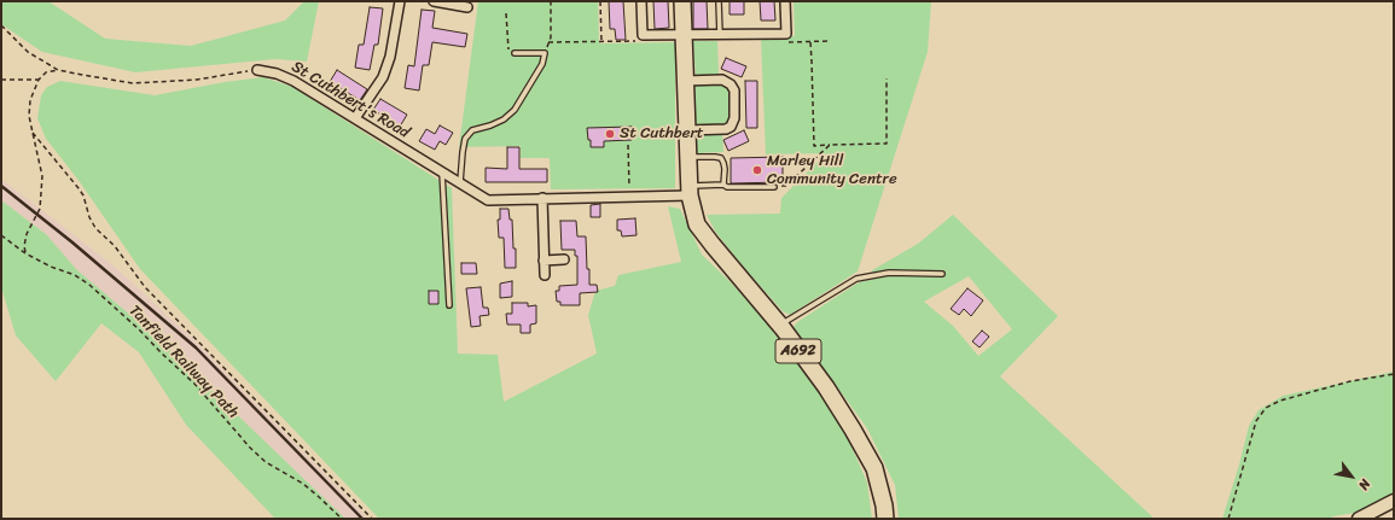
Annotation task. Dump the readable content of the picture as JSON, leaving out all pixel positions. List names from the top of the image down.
{
  "streets": {
    "highway": ["A692"],
    "street": ["St Cuthbert's Road"],
    "path": ["Tanfield Railway Path"]
  },
  "crossings": [
    ["St Cuthbert's Road", "A692"]
  ],
  "places": ["St Cuthbert", "Marley Hill Community Centre"],
  "north": "bottom right"
}
